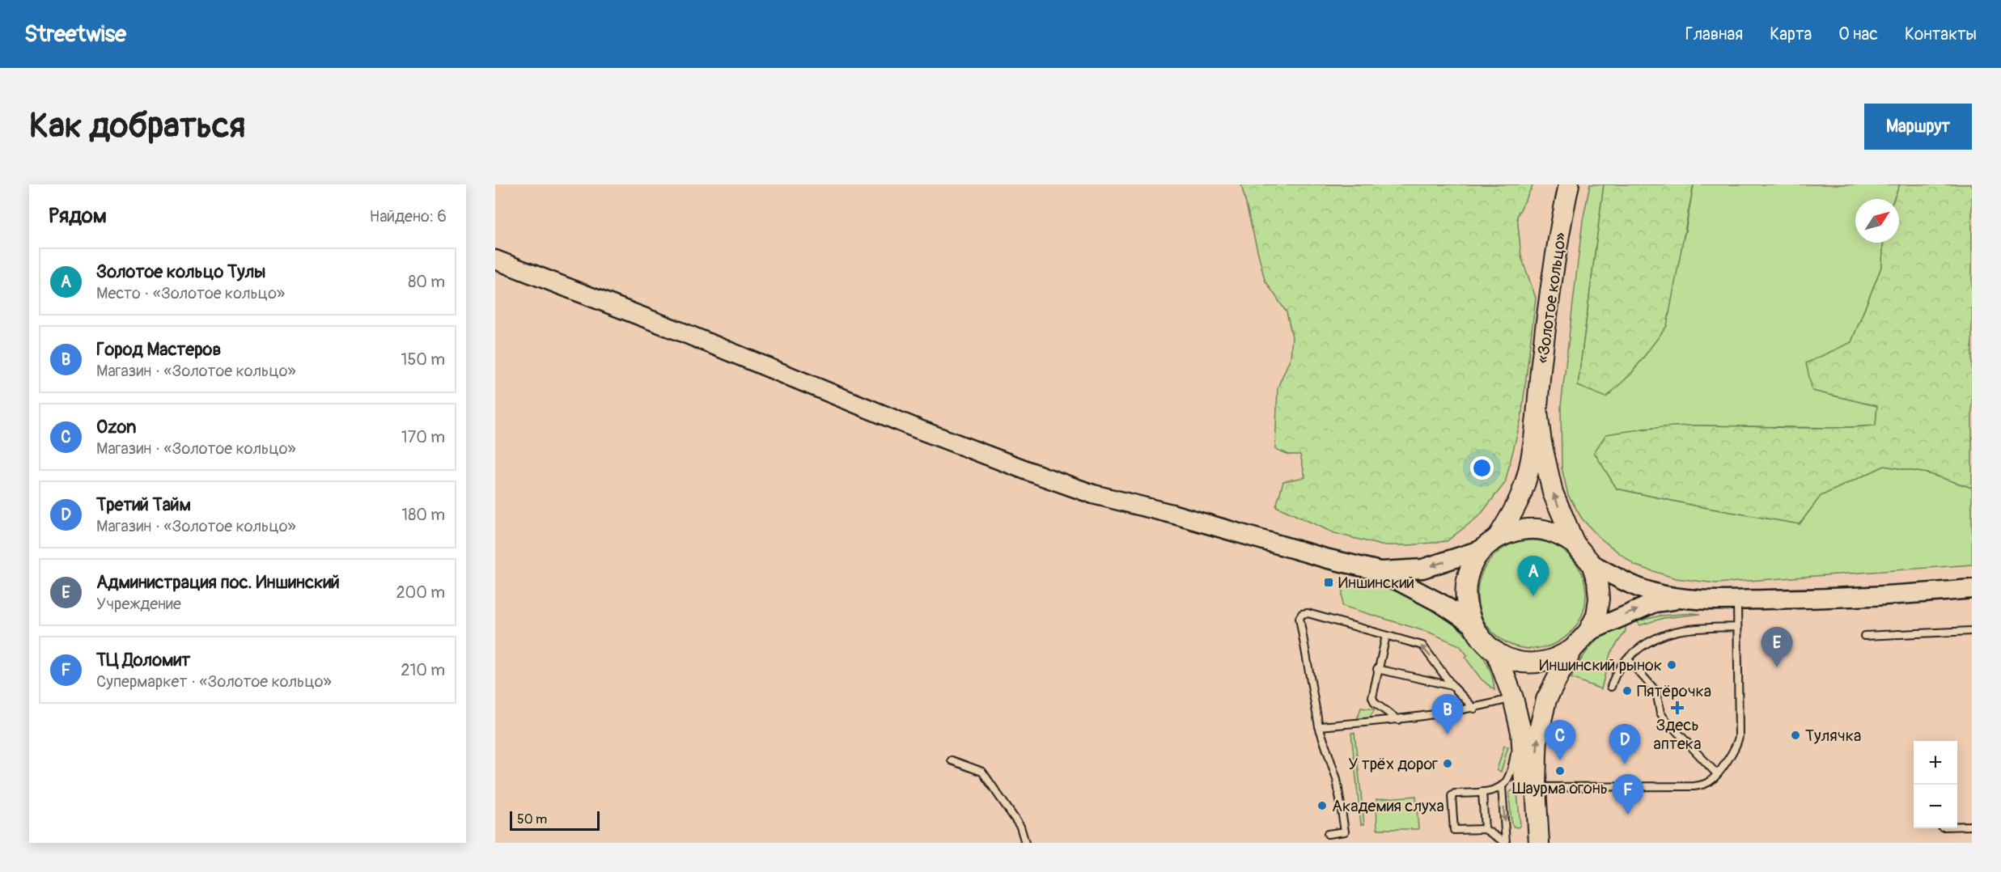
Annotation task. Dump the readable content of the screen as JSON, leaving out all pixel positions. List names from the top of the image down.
{
  "streets": {
    "highway": ["«Золотое кольцо»"]
  },
  "places": {
    "transit": ["Иншинский"],
    "other": [
      "Иншинский рынок",
      "Пятёрочка",
      "Тулячка",
      "У трёх дорог",
      "Шаурма огонь",
      "Академия слуха"
    ],
    "health": ["Здесь аптека"]
  },
  "scale_bar": "50 m",
  "north": "top right",
  "page": {
    "header": "Streetwise",
    "nav": [
      "Главная",
      "Карта",
      "О нас",
      "Контакты"
    ],
    "buttons": "Маршрут",
    "title": "Как добраться",
    "heading": ["Рядом", "Найдено: 6"],
    "list": [
      {
        "mark": "A",
        "name": "Золотое кольцо Тулы",
        "note": "Место · «Золотое кольцо»",
        "value": "80 m"
      },
      {
        "mark": "B",
        "name": "Город Мастеров",
        "note": "Магазин · «Золотое кольцо»",
        "value": "150 m"
      },
      {
        "mark": "C",
        "name": "Ozon",
        "note": "Магазин · «Золотое кольцо»",
        "value": "170 m"
      },
      {
        "mark": "D",
        "name": "Третий Тайм",
        "note": "Магазин · «Золотое кольцо»",
        "value": "180 m"
      },
      {
        "mark": "E",
        "name": "Администрация пос. Иншинский",
        "note": "Учреждение",
        "value": "200 m"
      },
      {
        "mark": "F",
        "name": "ТЦ Доломит",
        "note": "Супермаркет · «Золотое кольцо»",
        "value": "210 m"
      }
    ],
    "pins": [
      "A",
      "E",
      "B",
      "C",
      "D",
      "F"
    ],
    "map_buttons": ["+", "−"],
    "scale": "50 m"
  }
}
